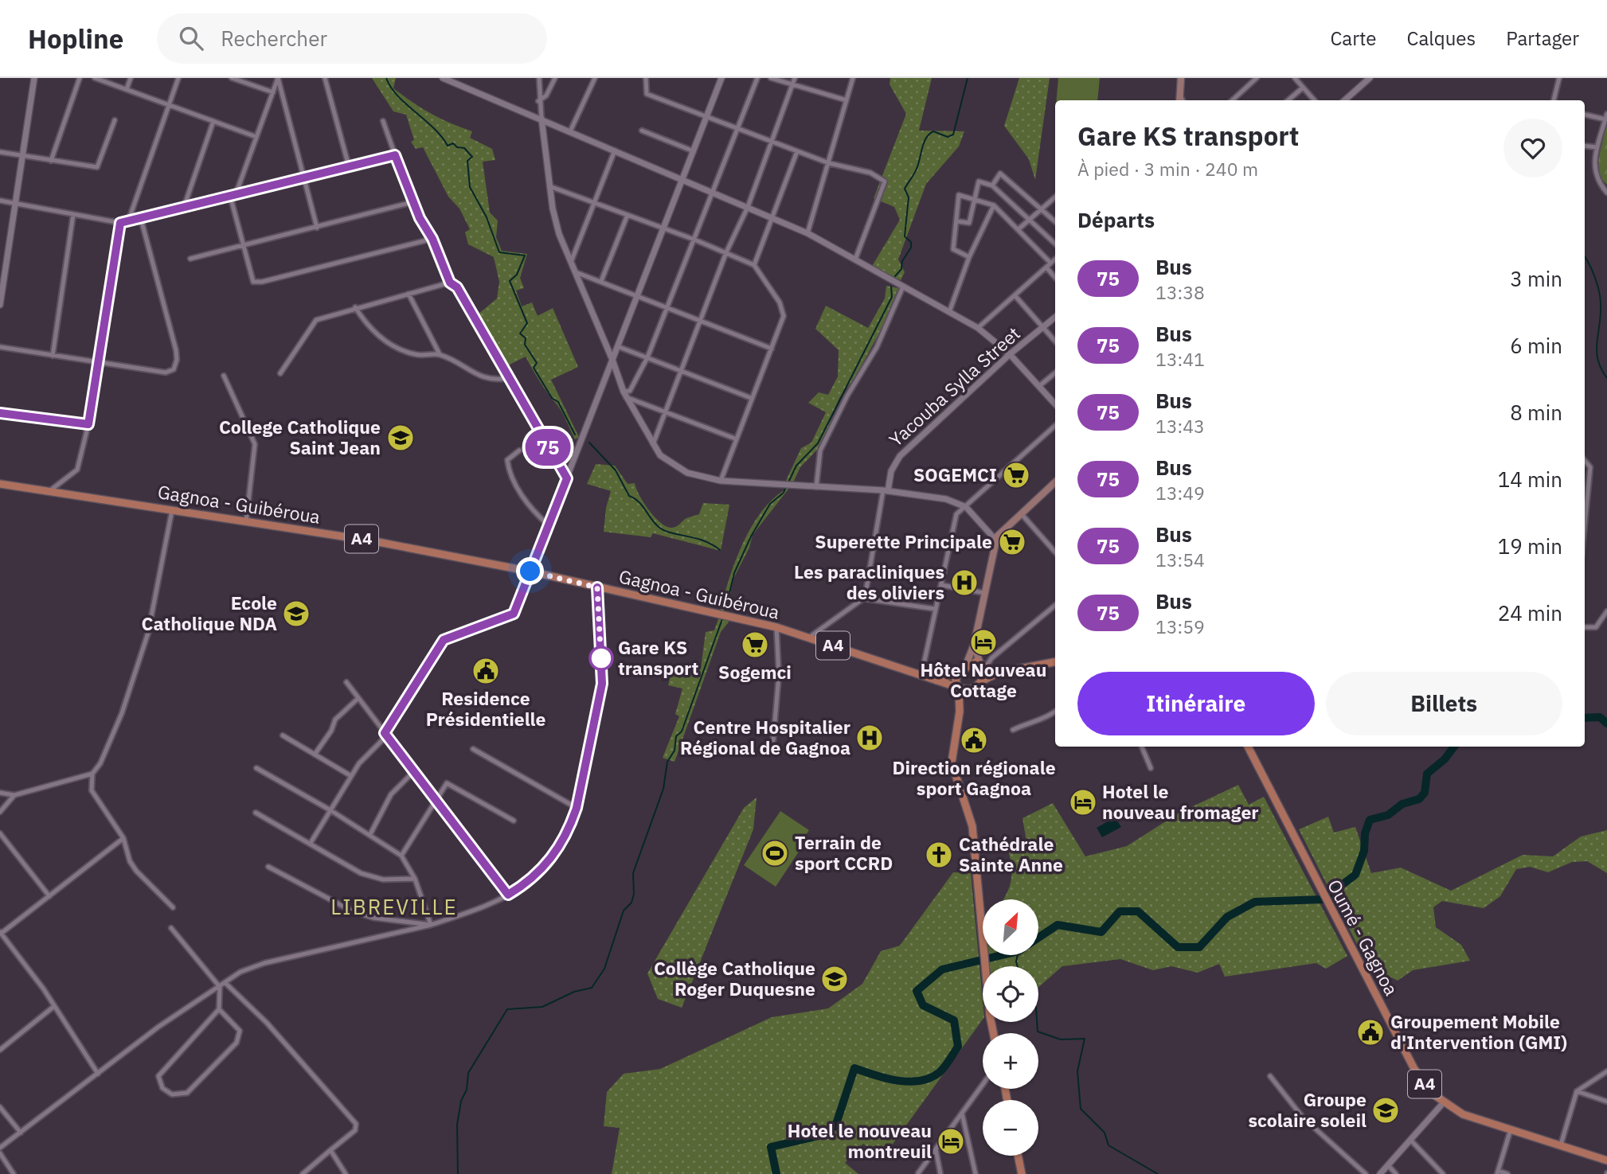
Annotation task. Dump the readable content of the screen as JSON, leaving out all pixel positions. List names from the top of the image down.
{
  "streets": {
    "main road": ["Gagnoa - Guibéroua", "A4", "Oumé - Gagnoa"],
    "street": ["Yacouba Sylla Street"]
  },
  "districts": ["LIBREVILLE"],
  "places": {
    "school or university": [
      "College Catholique Saint Jean",
      "Ecole Catholique NDA",
      "Collège Catholique Roger Duquesne",
      "Groupe scolaire soleil"
    ],
    "supermarket": ["SOGEMCI", "Superette Principale", "Sogemci"],
    "hospital": ["Les paracliniques des oliviers", "Centre Hospitalier Régional de Gagnoa"],
    "hotel": ["Hôtel Nouveau Cottage", "Hotel le nouveau fromager", "Hotel le nouveau montreuil"],
    "other": ["Gare KS transport"],
    "public building": ["Residence Présidentielle", "Direction régionale sport Gagnoa", "Groupement Mobile d'Intervention (GMI)"],
    "sports": ["Terrain de sport CCRD"],
    "church": ["Cathédrale Sainte Anne"]
  },
  "lines": ["bus line 75"],
  "north": "top right",
  "page": {
    "header": "Hopline",
    "search": "Rechercher",
    "nav": ["Carte", "Calques", "Partager"],
    "on_map": "75",
    "heading": [
      ["Gare KS transport", "À pied · 3 min · 240 m"],
      "Départs"
    ],
    "list": [
      {
        "mark": "75",
        "name": "Bus",
        "note": "13:38",
        "value": "3 min"
      },
      {
        "mark": "75",
        "name": "Bus",
        "note": "13:41",
        "value": "6 min"
      },
      {
        "mark": "75",
        "name": "Bus",
        "note": "13:43",
        "value": "8 min"
      },
      {
        "mark": "75",
        "name": "Bus",
        "note": "13:49",
        "value": "14 min"
      },
      {
        "mark": "75",
        "name": "Bus",
        "note": "13:54",
        "value": "19 min"
      },
      {
        "mark": "75",
        "name": "Bus",
        "note": "13:59",
        "value": "24 min"
      }
    ],
    "buttons": ["Itinéraire", "Billets"],
    "map_buttons": ["+", "−"]
  }
}
